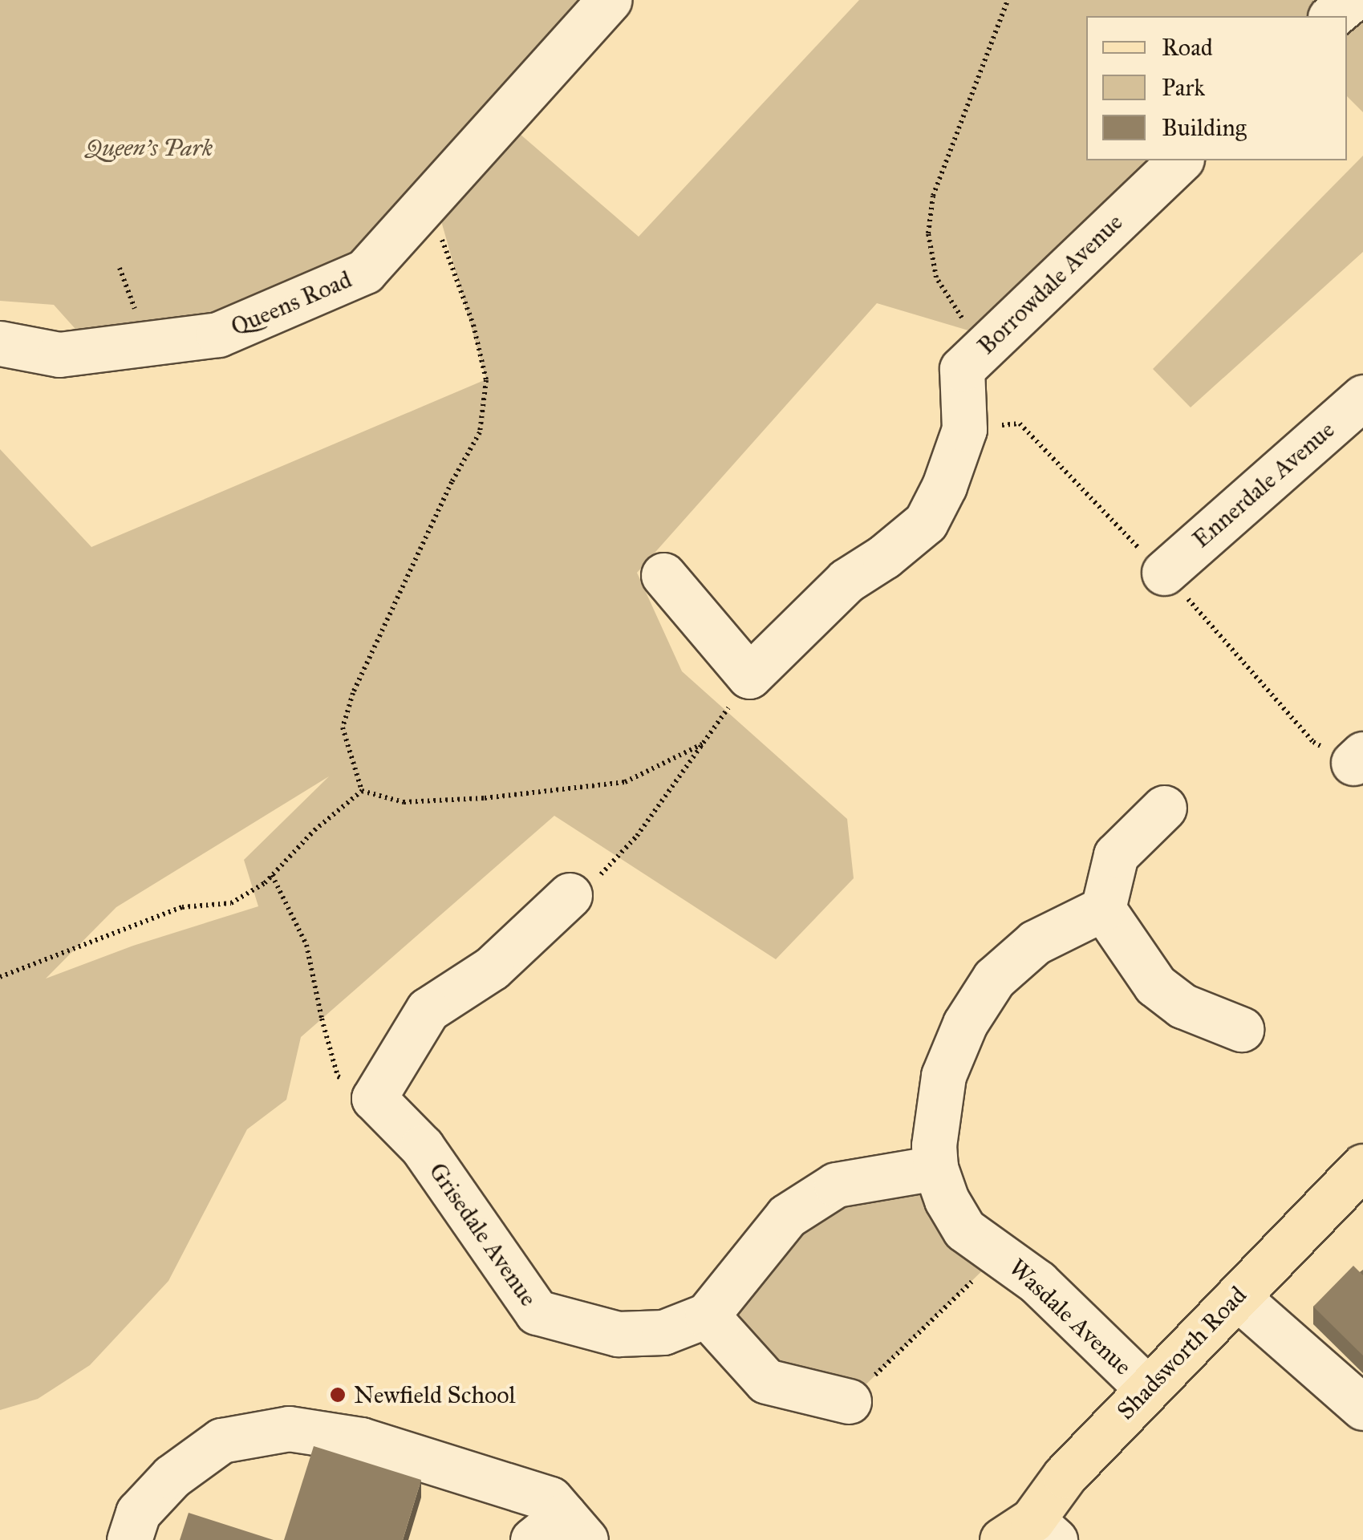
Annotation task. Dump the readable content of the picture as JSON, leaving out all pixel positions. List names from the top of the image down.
{
  "streets": {
    "main road": ["Shadsworth Road"],
    "street": [
      "Borrowdale Avenue",
      "Queens Road",
      "Ennerdale Avenue",
      "Grisedale Avenue",
      "Wasdale Avenue"
    ]
  },
  "crossings": [
    ["Grisedale Avenue", "Wasdale Avenue"],
    ["Wasdale Avenue", "Shadsworth Road"]
  ],
  "parks": ["Queen's Park"],
  "places": ["Newfield School"],
  "legend": ["Road", "Park", "Building"]
}
